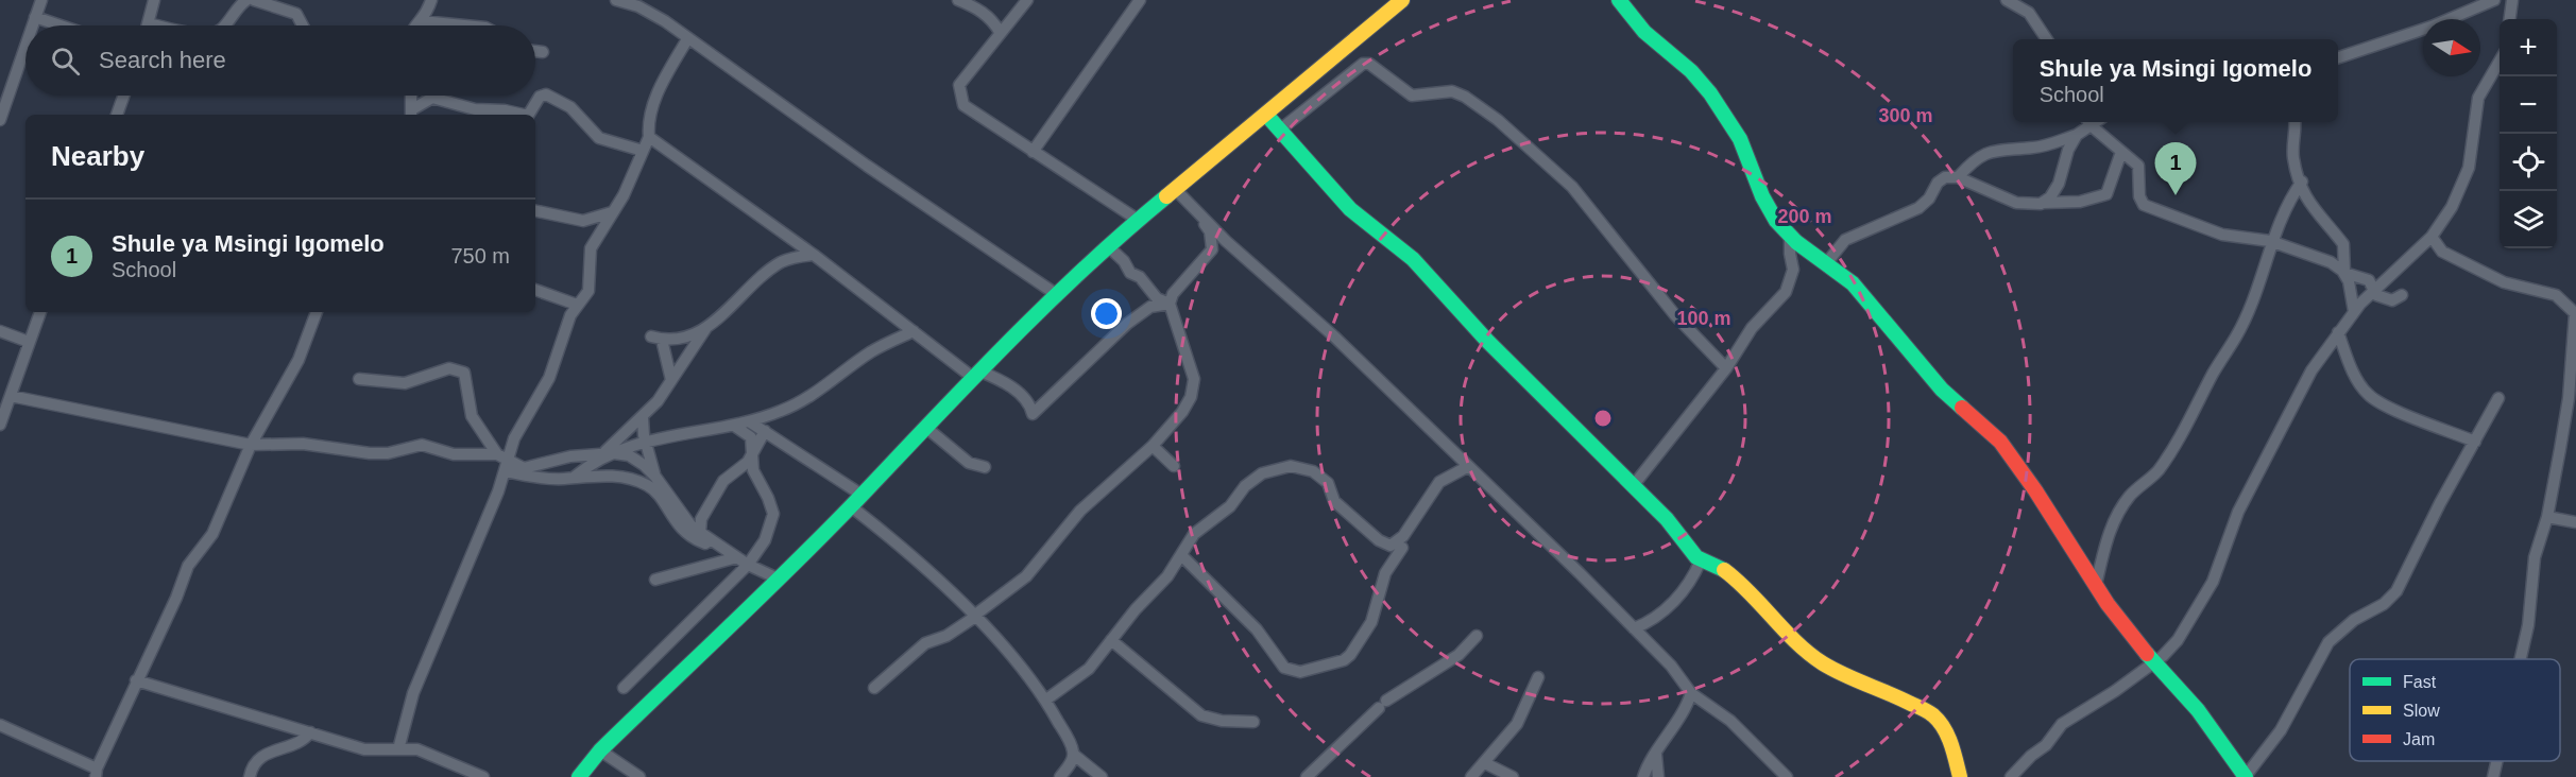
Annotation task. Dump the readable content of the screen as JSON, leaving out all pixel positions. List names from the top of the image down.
{
  "legend": ["Fast", "Slow", "Jam"],
  "north": "right",
  "page": {
    "map_buttons": ["+", "−"],
    "search": "Search here",
    "popup": ["Shule ya Msingi Igomelo", "School"],
    "heading": "Nearby",
    "pins": "1",
    "list": [
      {
        "mark": "1",
        "name": "Shule ya Msingi Igomelo",
        "note": "School",
        "value": "750 m"
      }
    ]
  },
  "rings": ["300 m", "200 m", "100 m"]
}
